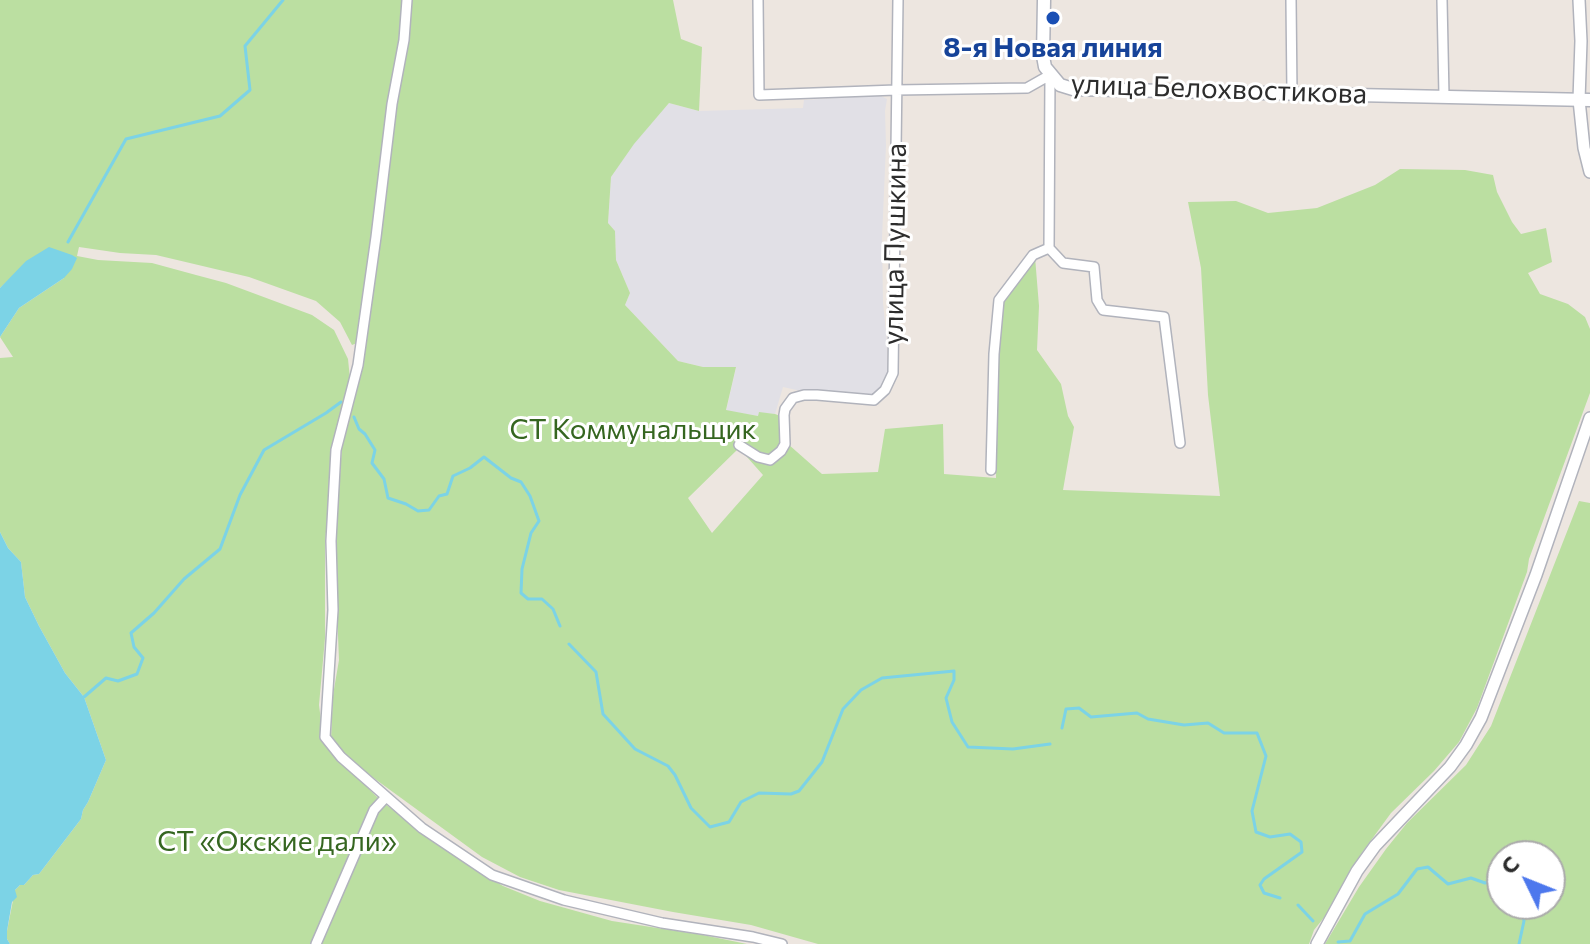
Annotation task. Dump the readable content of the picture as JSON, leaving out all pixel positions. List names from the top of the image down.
{
  "streets": {
    "main road": ["улица Белохвостикова"],
    "street": ["улица Пушкина"]
  },
  "crossings": [
    ["улица Белохвостикова", "улица Пушкина"]
  ],
  "parks": ["СТ Коммунальщик", "СТ «Окские дали»"],
  "places": ["8-я Новая линия"],
  "north": "top left"
}
